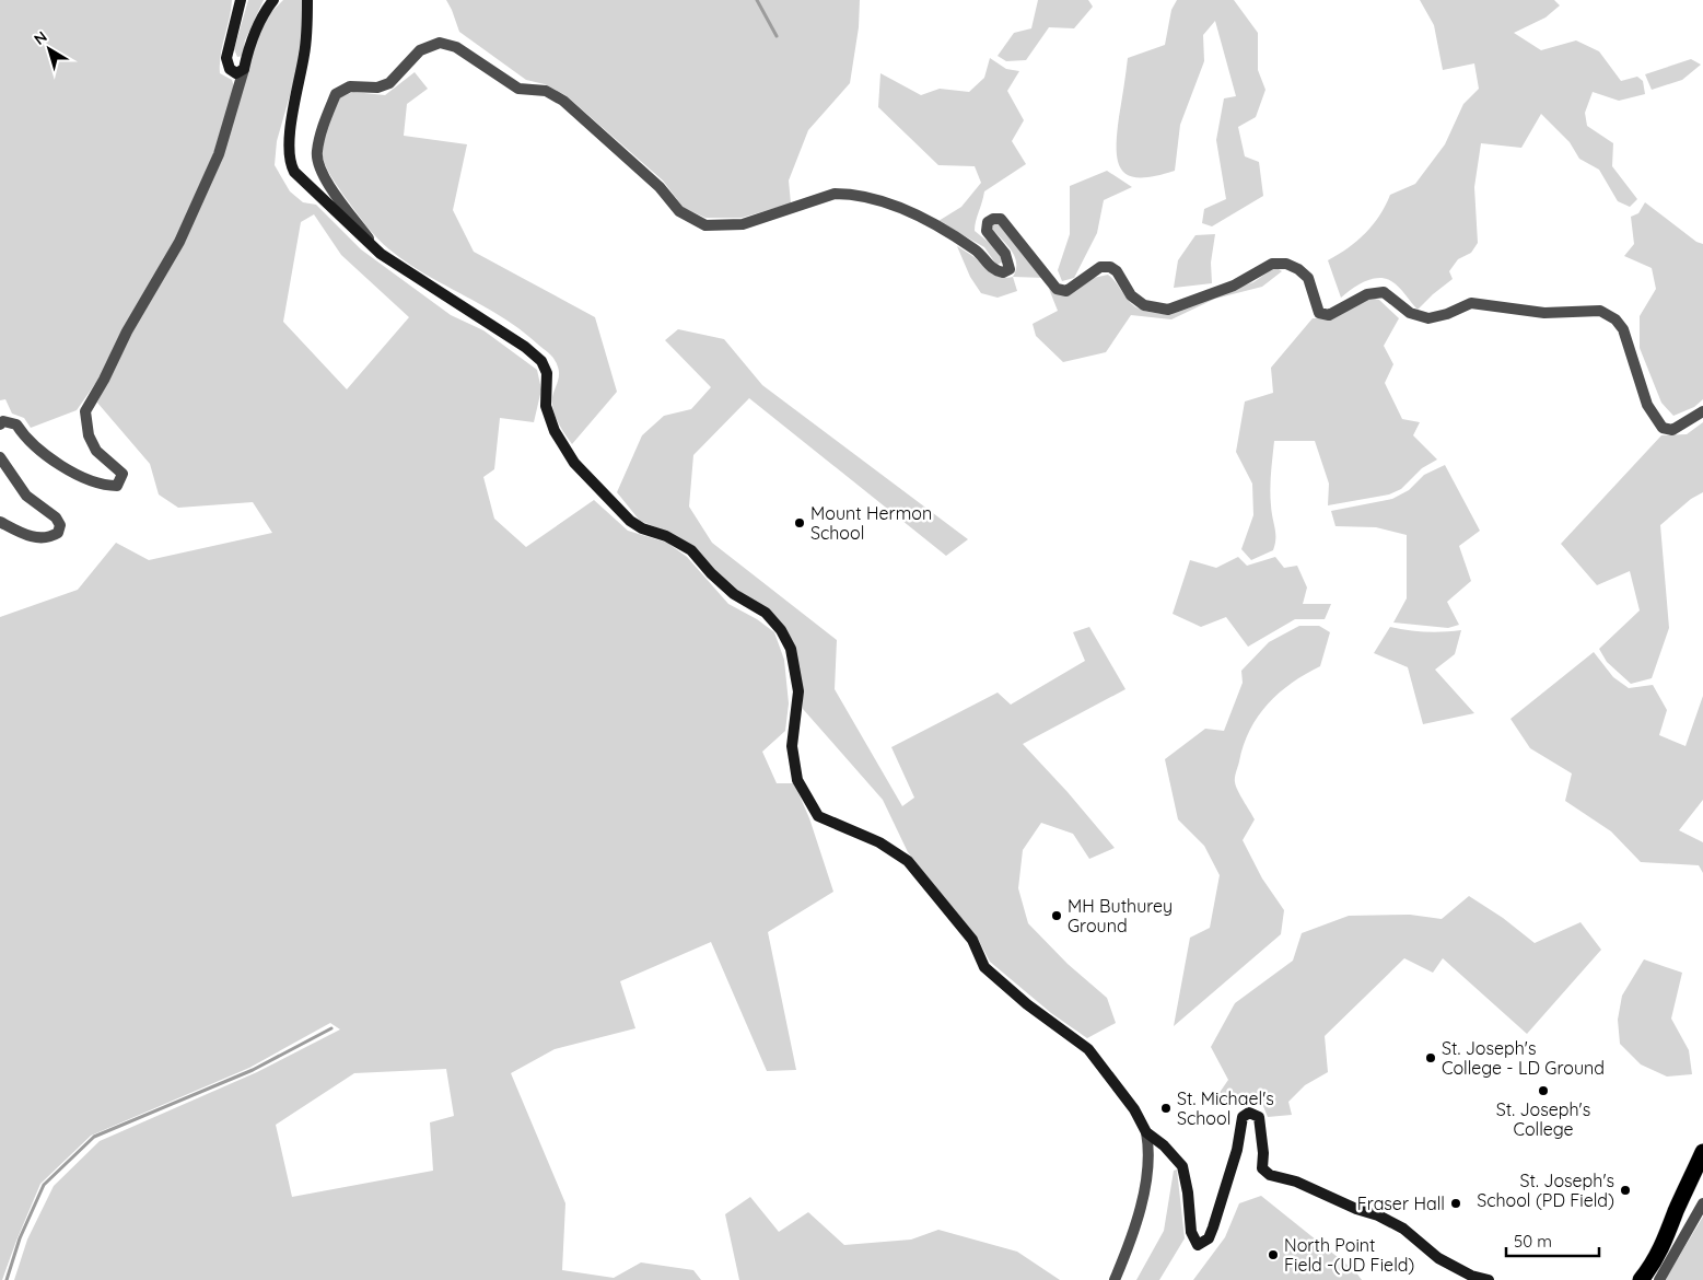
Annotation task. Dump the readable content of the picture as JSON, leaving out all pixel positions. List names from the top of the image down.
{
  "places": [
    "Mount Hermon School",
    "MH Buthurey Ground",
    "St. Joseph's College - LD Ground",
    "St. Joseph's College",
    "St. Michael's School",
    "St. Joseph's School (PD Field)",
    "Fraser Hall",
    "North Point Field -(UD Field)"
  ],
  "scale_bar": "50 m",
  "north": "top left"
}
